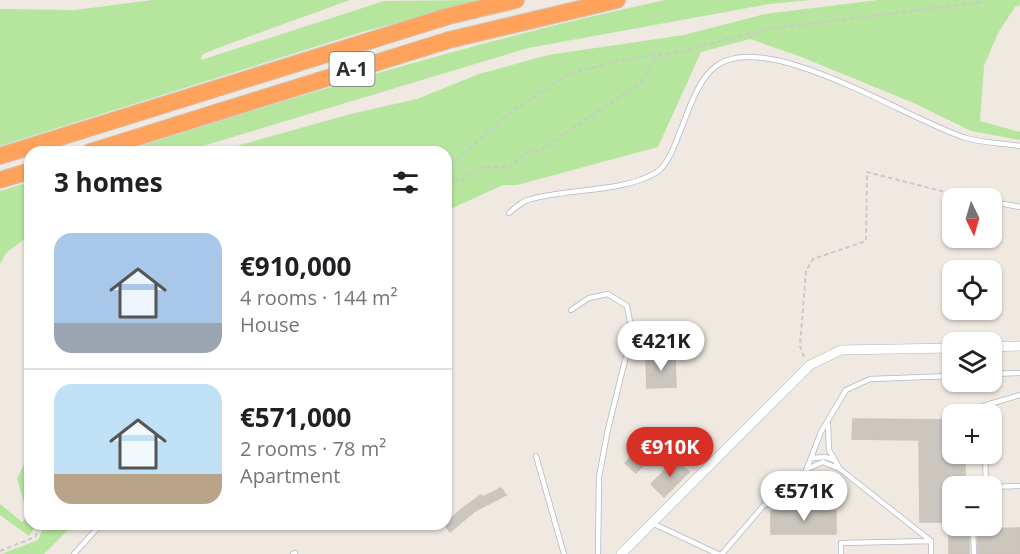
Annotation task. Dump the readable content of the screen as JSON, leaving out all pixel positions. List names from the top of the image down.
{
  "streets": {
    "highway": ["A-1"]
  },
  "north": "bottom",
  "page": {
    "heading": "3 homes",
    "map_buttons": ["+", "−"],
    "list": [
      {
        "name": "€910,000",
        "note": "4 rooms · 144 m² · House"
      },
      {
        "name": "€571,000",
        "note": "2 rooms · 78 m² · Apartment"
      }
    ],
    "price": ["€421K", "€910K", "€571K"]
  }
}
